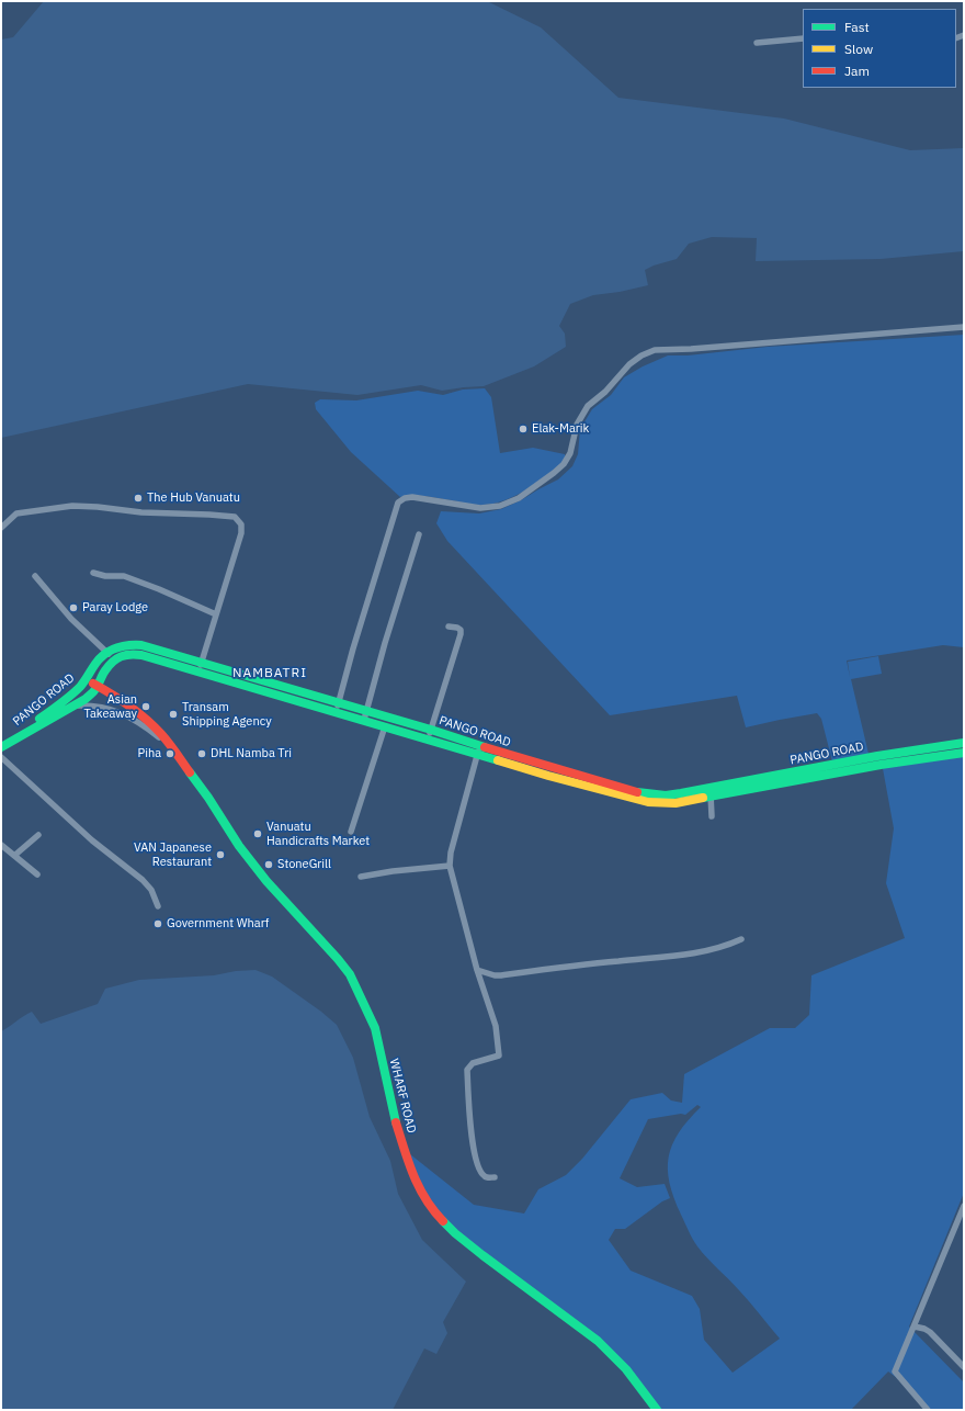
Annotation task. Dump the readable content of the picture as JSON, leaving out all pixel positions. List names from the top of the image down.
{
  "streets": {
    "street": ["PANGO ROAD", "WHARF ROAD"]
  },
  "crossings": [
    ["PANGO ROAD", "WHARF ROAD"]
  ],
  "districts": ["NAMBATRI"],
  "places": [
    "Elak-Marik",
    "The Hub Vanuatu",
    "Paray Lodge",
    "Asian Takeaway",
    "Transam Shipping Agency",
    "Piha",
    "DHL Namba Tri",
    "Vanuatu Handicrafts Market",
    "VAN Japanese Restaurant",
    "StoneGrill",
    "Government Wharf"
  ],
  "legend": ["Fast", "Slow", "Jam"]
}
